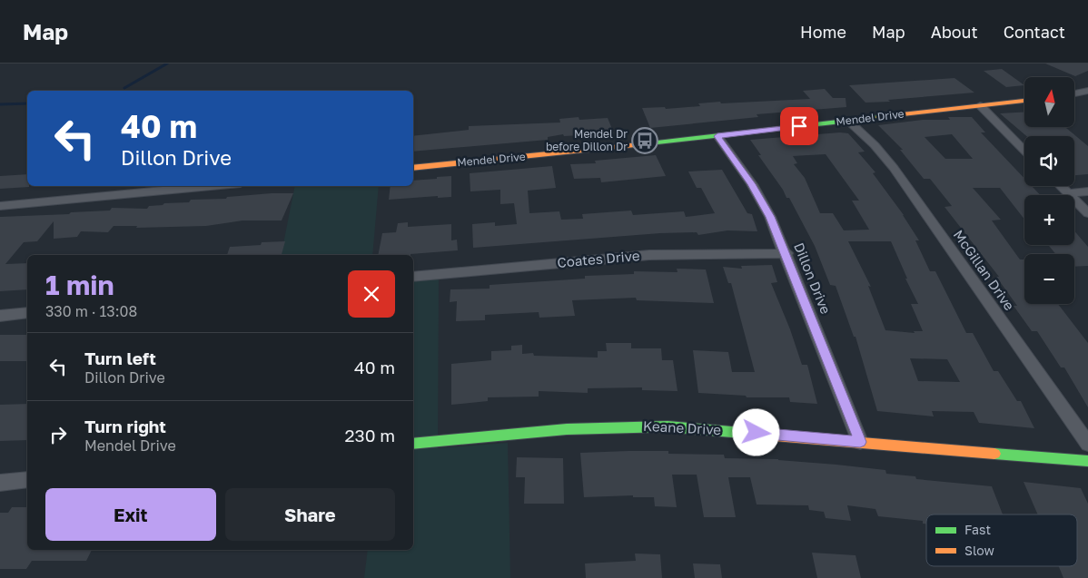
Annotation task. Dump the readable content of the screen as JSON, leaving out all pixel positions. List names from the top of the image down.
{
  "streets": {
    "street": [
      "Mendel Drive",
      "Coates Drive",
      "McGillan Drive",
      "Dillon Drive",
      "Keane Drive"
    ]
  },
  "crossings": [
    ["Mendel Drive", "McGillan Drive"],
    ["Mendel Drive", "Dillon Drive"],
    ["Coates Drive", "Dillon Drive"],
    ["Dillon Drive", "Keane Drive"]
  ],
  "places": {
    "bus stop": ["Mendel Dr before Dillon Dr"]
  },
  "legend": ["Fast", "Slow"],
  "north": "top",
  "page": {
    "header": "Map",
    "nav": [
      "Home",
      "Map",
      "About",
      "Contact"
    ],
    "map_buttons": ["+", "−"],
    "turn": ["40 m", "Dillon Drive"],
    "heading": ["1 min", "330 m · 13:08"],
    "list": [
      {
        "name": "Turn left",
        "note": "Dillon Drive",
        "value": "40 m"
      },
      {
        "name": "Turn right",
        "note": "Mendel Drive",
        "value": "230 m"
      }
    ],
    "buttons": ["Exit", "Share"]
  }
}
